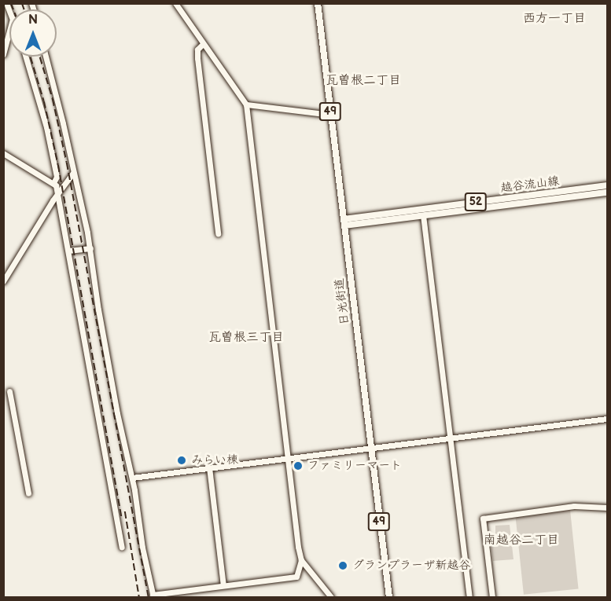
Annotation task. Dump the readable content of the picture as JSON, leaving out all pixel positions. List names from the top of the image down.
{
  "streets": {
    "main road": [
      "49",
      "越谷流山線",
      "52",
      "日光街道"
    ]
  },
  "crossings": [
    ["越谷流山線", "日光街道"]
  ],
  "districts": [
    "西方一丁目",
    "瓦曽根二丁目",
    "瓦曽根三丁目",
    "南越谷二丁目"
  ],
  "places": ["みらい棟", "ファミリーマート", "グランプラーザ新越谷"],
  "north": "top"
}
